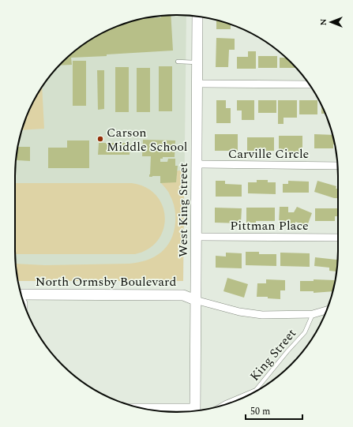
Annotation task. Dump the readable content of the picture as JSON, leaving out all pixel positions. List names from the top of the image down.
{
  "streets": {
    "street": [
      "Carville Circle",
      "West King Street",
      "Pittman Place",
      "North Ormsby Boulevard"
    ],
    "lane": ["King Street"]
  },
  "crossings": [
    ["Carville Circle", "West King Street"],
    ["West King Street", "Pittman Place"],
    ["West King Street", "North Ormsby Boulevard"]
  ],
  "places": ["Carson Middle School"],
  "scale_bar": "50 m",
  "north": "left"
}
